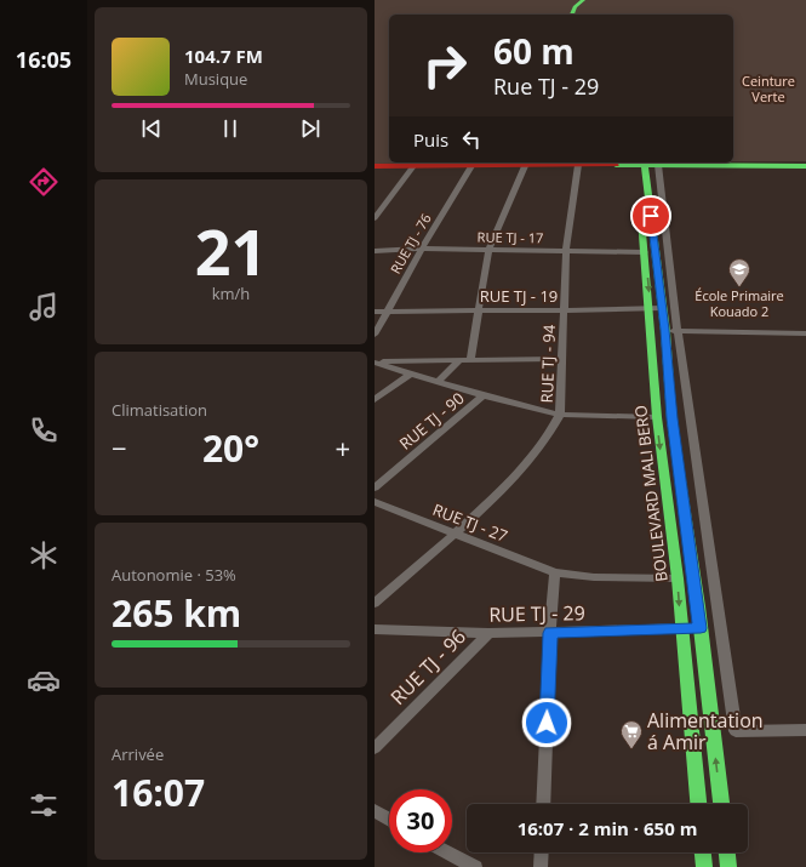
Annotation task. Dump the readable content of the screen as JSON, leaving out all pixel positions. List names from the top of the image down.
{
  "streets": {
    "main road": ["BOULEVARD MALI BERO"],
    "street": [
      "RUE TJ - 17",
      "RUE TJ - 76",
      "RUE TJ - 19",
      "RUE TJ - 94",
      "RUE TJ - 90",
      "RUE TJ - 27",
      "RUE TJ - 29",
      "RUE TJ - 96"
    ]
  },
  "crossings": [
    ["RUE TJ - 17", "RUE TJ - 76"],
    ["RUE TJ - 17", "RUE TJ - 94"],
    ["RUE TJ - 17", "BOULEVARD MALI BERO"],
    ["RUE TJ - 76", "RUE TJ - 19"],
    ["RUE TJ - 19", "RUE TJ - 94"],
    ["RUE TJ - 19", "BOULEVARD MALI BERO"],
    ["RUE TJ - 94", "RUE TJ - 27"],
    ["BOULEVARD MALI BERO", "RUE TJ - 27"],
    ["BOULEVARD MALI BERO", "RUE TJ - 29"],
    ["RUE TJ - 29", "RUE TJ - 96"]
  ],
  "parks": ["Ceinture Verte"],
  "places": {
    "school or university": ["École Primaire Kouado 2"],
    "supermarket": ["Alimentation á Amir"]
  },
  "page": {
    "tabs": "16:05",
    "turn": ["60 m", "Rue TJ - 29"],
    "song": ["104.7 FM", "Musique"],
    "then": "Puis",
    "tile": [
      ["21", "km/h"],
      "Climatisation",
      ["Autonomie · 53%", "265 km"],
      ["Arrivée", "16:07"]
    ],
    "heat": ["−", "20°", "+"],
    "limit": "30",
    "trip": "16:07 · 2 min · 650 m"
  }
}
